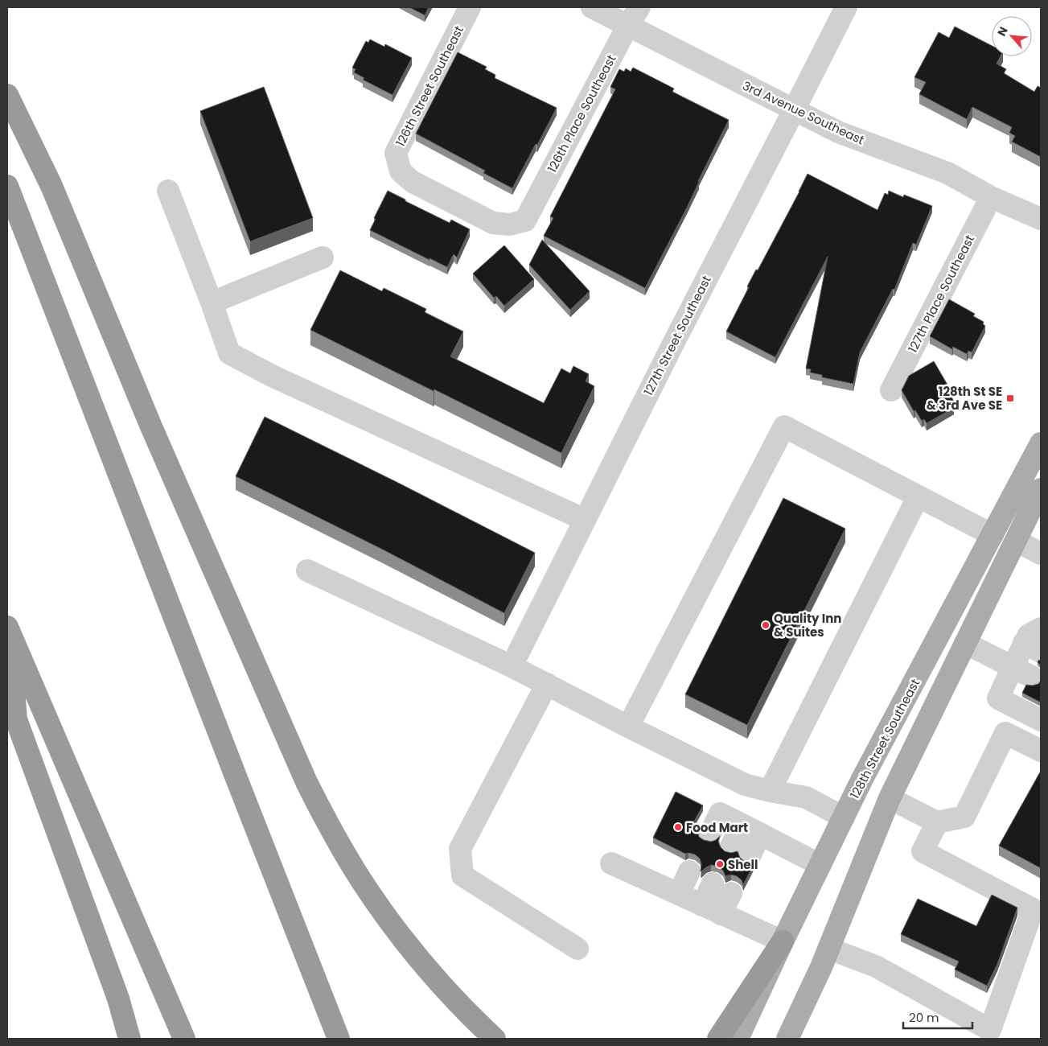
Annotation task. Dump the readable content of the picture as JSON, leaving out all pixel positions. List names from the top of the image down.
{
  "streets": {
    "main road": ["128th Street Southeast"],
    "street": [
      "126th Street Southeast",
      "3rd Avenue Southeast",
      "126th Place Southeast",
      "127th Place Southeast",
      "127th Street Southeast"
    ]
  },
  "crossings": [
    ["126th Street Southeast", "126th Place Southeast"],
    ["3rd Avenue Southeast", "126th Place Southeast"],
    ["3rd Avenue Southeast", "127th Place Southeast"],
    ["3rd Avenue Southeast", "127th Street Southeast"]
  ],
  "places": {
    "transit": ["128th St SE & 3rd Ave SE"],
    "other": ["Quality Inn & Suites", "Food Mart", "Shell"]
  },
  "scale_bar": "20 m",
  "north": "top left"
}
